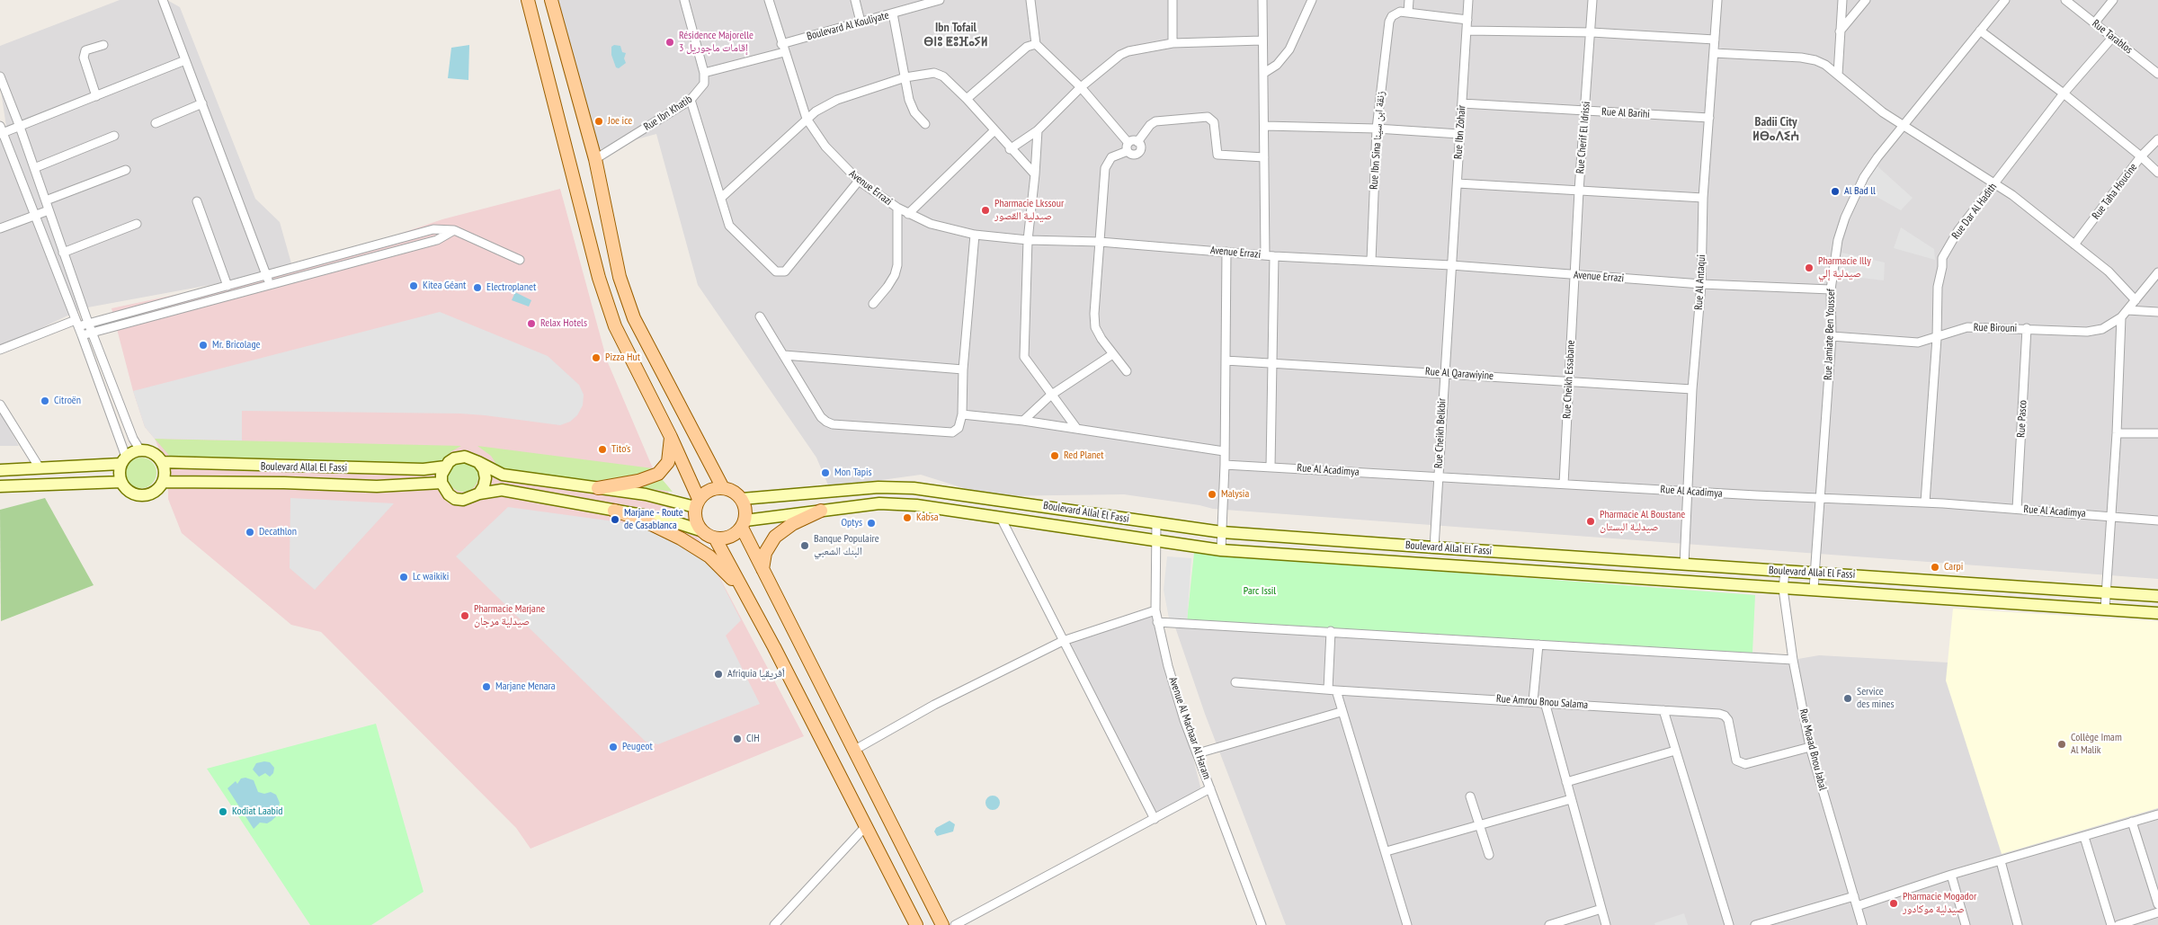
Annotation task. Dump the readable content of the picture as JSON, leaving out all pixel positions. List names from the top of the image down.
{
  "streets": {
    "main road": ["Boulevard Allal El Fassi"],
    "street": [
      "Boulevard Al Kouliyate",
      "Rue Tarablos",
      "Rue Ibn Khatib",
      "Rue Al Barihi",
      "Rue Ibn Zohair",
      "Rue Cherif El Idrissi",
      "Rue Ibn Sina زنقة ابن سينا",
      "Avenue Errazi",
      "Rue Taha Houcine",
      "Rue Dar Al Hadith",
      "Rue Al Antaqui",
      "Rue Birouni",
      "Rue Jamiate Ben Youssef",
      "Rue Al Qarawiyine",
      "Rue Cheikh Essabane",
      "Rue Pasco",
      "Rue Cheikh Belkbir",
      "Rue Al Acadimya",
      "Rue Amrou Bnou Salama",
      "Avenue Al Machaar Al Haram",
      "Rue Moaad Bnou Jabal"
    ]
  },
  "crossings": [
    ["Boulevard Al Kouliyate", "Avenue Errazi"],
    ["Rue Tarablos", "Rue Dar Al Hadith"],
    ["Rue Al Barihi", "Rue Ibn Zohair"],
    ["Rue Al Barihi", "Rue Cherif El Idrissi"],
    ["Rue Al Barihi", "Rue Al Antaqui"],
    ["Rue Ibn Zohair", "Avenue Errazi"],
    ["Rue Ibn Zohair", "Rue Cheikh Belkbir"],
    ["Rue Cherif El Idrissi", "Avenue Errazi"],
    ["Rue Cherif El Idrissi", "Rue Cheikh Essabane"],
    ["Rue Ibn Sina زنقة ابن سينا", "Avenue Errazi"],
    ["Avenue Errazi", "Rue Al Antaqui"],
    ["Avenue Errazi", "Rue Jamiate Ben Youssef"],
    ["Avenue Errazi", "Rue Cheikh Essabane"],
    ["Avenue Errazi", "Rue Cheikh Belkbir"],
    ["Rue Dar Al Hadith", "Rue Birouni"],
    ["Rue Dar Al Hadith", "Rue Al Acadimya"],
    ["Rue Al Antaqui", "Rue Al Qarawiyine"],
    ["Rue Al Antaqui", "Boulevard Allal El Fassi"],
    ["Rue Al Antaqui", "Rue Al Acadimya"],
    ["Rue Birouni", "Rue Jamiate Ben Youssef"],
    ["Rue Birouni", "Rue Pasco"],
    ["Rue Jamiate Ben Youssef", "Boulevard Allal El Fassi"],
    ["Rue Jamiate Ben Youssef", "Rue Al Acadimya"],
    ["Rue Al Qarawiyine", "Rue Cheikh Essabane"],
    ["Rue Al Qarawiyine", "Rue Cheikh Belkbir"],
    ["Rue Cheikh Essabane", "Rue Al Acadimya"],
    ["Rue Pasco", "Rue Al Acadimya"],
    ["Rue Cheikh Belkbir", "Boulevard Allal El Fassi"],
    ["Rue Cheikh Belkbir", "Rue Al Acadimya"],
    ["Boulevard Allal El Fassi", "Avenue Al Machaar Al Haram"],
    ["Boulevard Allal El Fassi", "Rue Moaad Bnou Jabal"],
    ["Rue Amrou Bnou Salama", "Rue Moaad Bnou Jabal"]
  ],
  "districts": ["Ibn Tofail ⴱⵏⵓ ⵟⵓⴼⴰⵢⵍ", "Badii City ⵍⴱⴰⴷⵉⵄ"],
  "parks": ["Parc Issil"],
  "places": [
    "Résidence Majorelle إقامات ماجوريل 3",
    "Joe ice",
    "Al Bad ll",
    "Pharmacie Lkssour صيدلية القصور",
    "Pharmacie Illy صيدلية إلي",
    "Kitea Géant",
    "Electroplanet",
    "Relax Hotels",
    "Mr. Bricolage",
    "Pizza Hut",
    "Citroën",
    "Tito's",
    "Red Planet",
    "Mon Tapis",
    "Malysia",
    "Kabsa",
    "Marjane - Route de Casablanca",
    "Pharmacie Al Boustane صيدلية البستان",
    "Optys",
    "Decathlon",
    "Banque Populaire البنك الشعبي",
    "Carpi",
    "Lc waikiki",
    "Pharmacie Marjane صيدلية مرجان",
    "Afriquia أفريقيا",
    "Marjane Menara",
    "Service des mines",
    "CIH",
    "Collège Imam Al Malik",
    "Peugeot",
    "Kodiat Laabid",
    "Pharmacie Mogador صيدلية موكادور"
  ]
}
